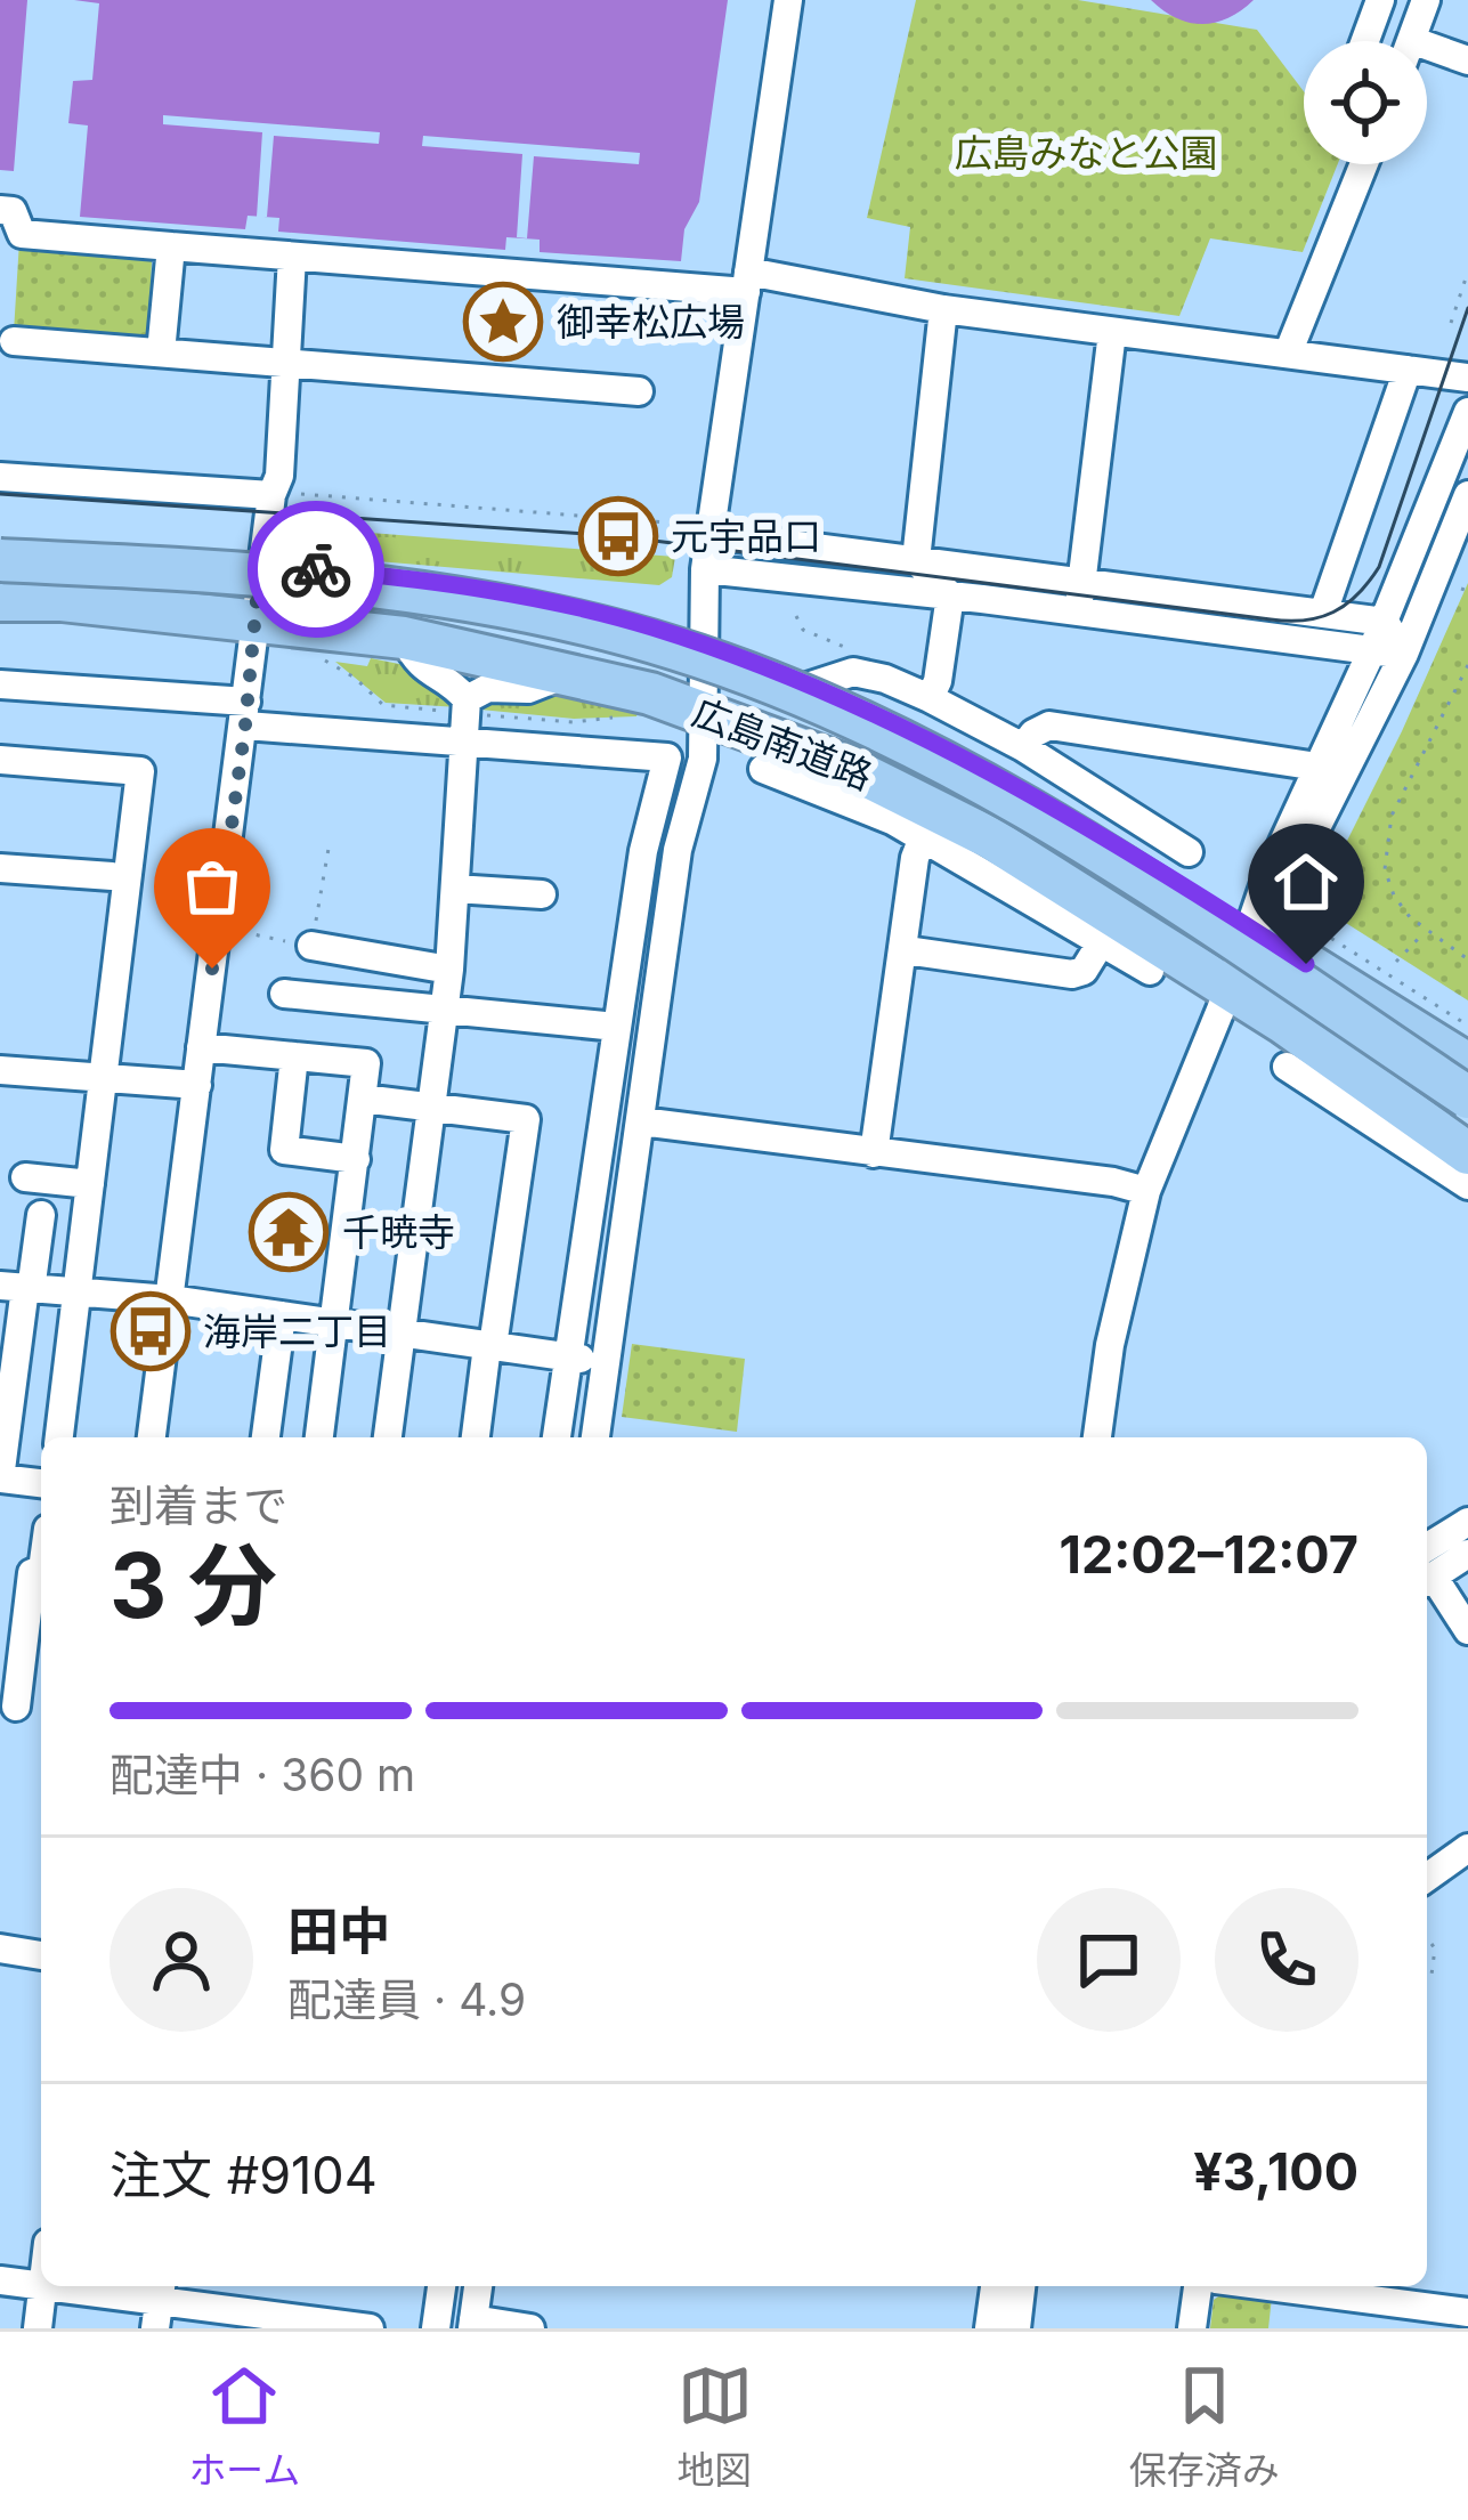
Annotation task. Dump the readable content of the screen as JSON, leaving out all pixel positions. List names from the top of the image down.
{
  "streets": {
    "highway": ["広島南道路"]
  },
  "parks": ["広島みなと公園"],
  "places": {
    "place": ["御幸松広場"],
    "bus stop": ["元宇品口", "海岸二丁目"],
    "temple": ["千暁寺"]
  },
  "page": {
    "heading": ["3 分", "到着まで", "12:02–12:07"],
    "panel": [
      "田中",
      "配達員 · 4.9",
      "注文 #9104",
      "¥3,100"
    ],
    "bar": "配達中 · 360 m",
    "tabs": ["ホーム", "地図", "保存済み"]
  }
}
